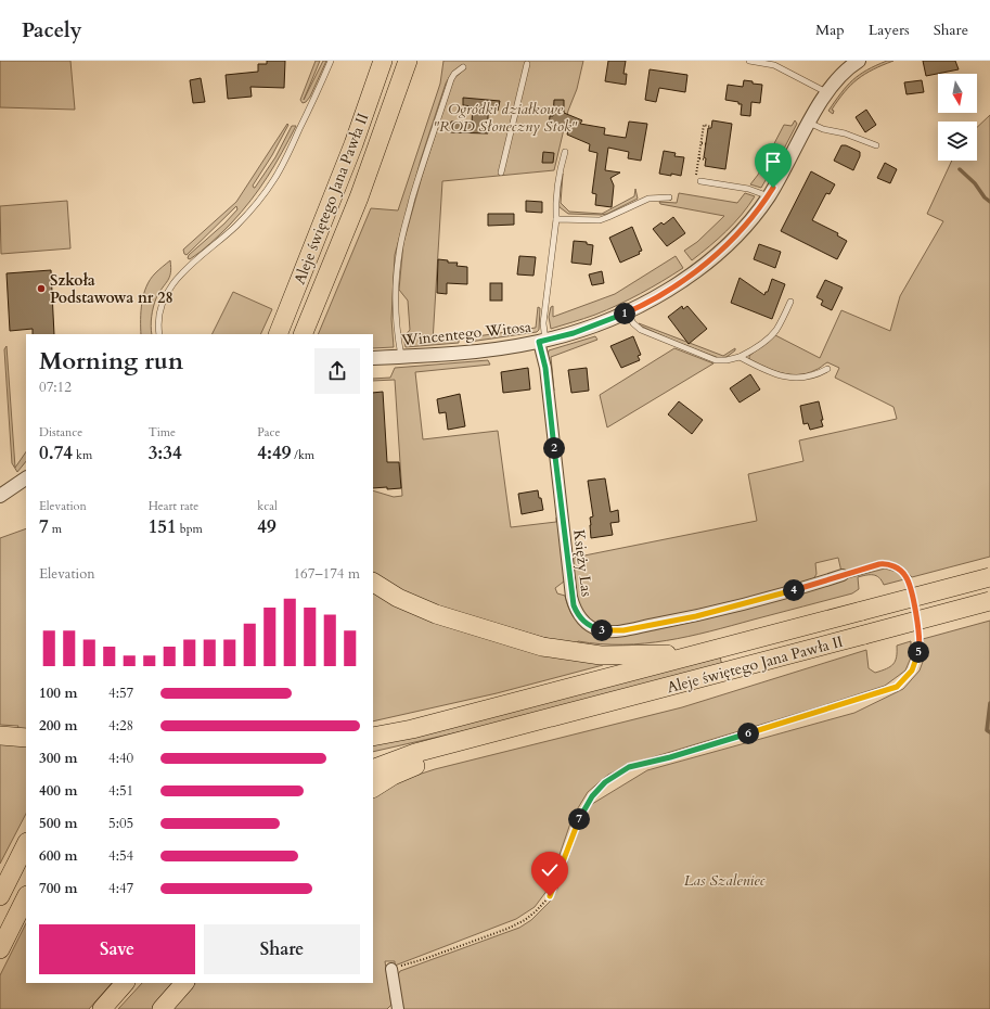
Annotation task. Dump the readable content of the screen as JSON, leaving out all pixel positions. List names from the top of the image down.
{
  "streets": {
    "highway": ["Aleje świętego Jana Pawła II"],
    "street": ["Wincentego Witosa", "Księży Las"]
  },
  "crossings": [
    ["Wincentego Witosa", "Księży Las"]
  ],
  "parks": ["Ogródki działkowe \"ROD Słoneczny Stok\"", "Las Szaleniec"],
  "places": ["Szkoła Podstawowa nr 28"],
  "north": "bottom",
  "page": {
    "header": "Pacely",
    "nav": ["Map", "Layers", "Share"],
    "pins": [
      "1",
      "2",
      "4",
      "3",
      "5",
      "6",
      "7"
    ],
    "heading": ["Morning run", "07:12"],
    "stats": [
      ["Distance", "0.74 km"],
      ["Time", "3:34"],
      ["Pace", "4:49 /km"],
      ["Elevation", "7 m"],
      ["Heart rate", "151 bpm"],
      ["kcal", "49"]
    ],
    "chart": ["Elevation", "167–174 m"],
    "list": [
      {
        "name": "100 m",
        "note": "4:57"
      },
      {
        "name": "200 m",
        "note": "4:28"
      },
      {
        "name": "300 m",
        "note": "4:40"
      },
      {
        "name": "400 m",
        "note": "4:51"
      },
      {
        "name": "500 m",
        "note": "5:05"
      },
      {
        "name": "600 m",
        "note": "4:54"
      },
      {
        "name": "700 m",
        "note": "4:47"
      }
    ],
    "buttons": ["Save", "Share"]
  }
}
